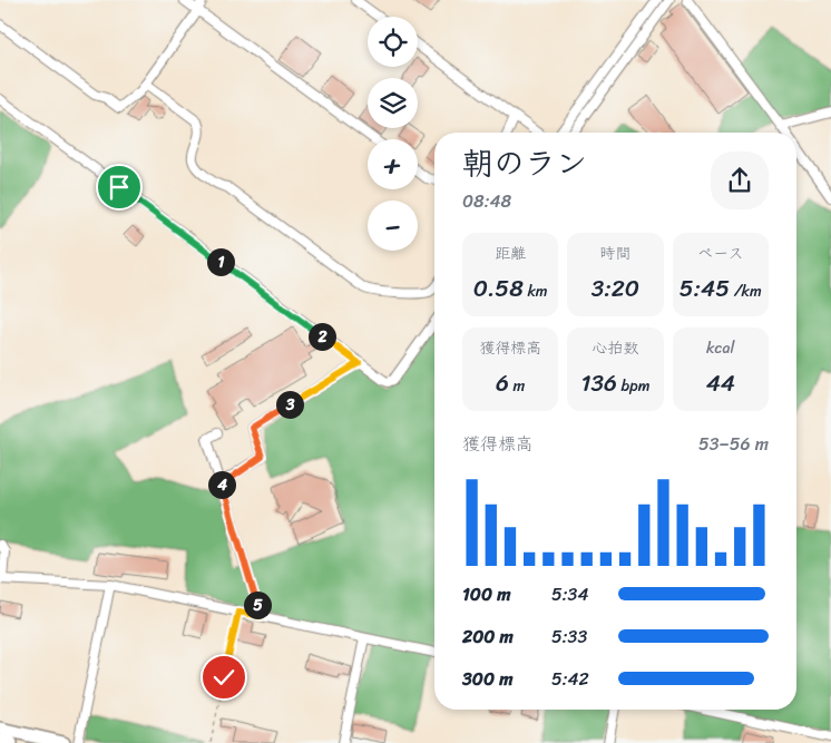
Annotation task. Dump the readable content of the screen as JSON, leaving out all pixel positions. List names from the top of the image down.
{
  "page": {
    "map_buttons": ["+", "−"],
    "heading": ["朝のラン", "08:48"],
    "stats": [
      ["距離", "0.58 km"],
      ["時間", "3:20"],
      ["ペース", "5:45 /km"],
      ["獲得標高", "6 m"],
      ["心拍数", "136 bpm"],
      ["kcal", "44"]
    ],
    "pins": [
      "1",
      "2",
      "3",
      "4",
      "5"
    ],
    "chart": ["獲得標高", "53–56 m"],
    "list": [
      {
        "name": "100 m",
        "note": "5:34"
      },
      {
        "name": "200 m",
        "note": "5:33"
      },
      {
        "name": "300 m",
        "note": "5:42"
      }
    ]
  }
}
